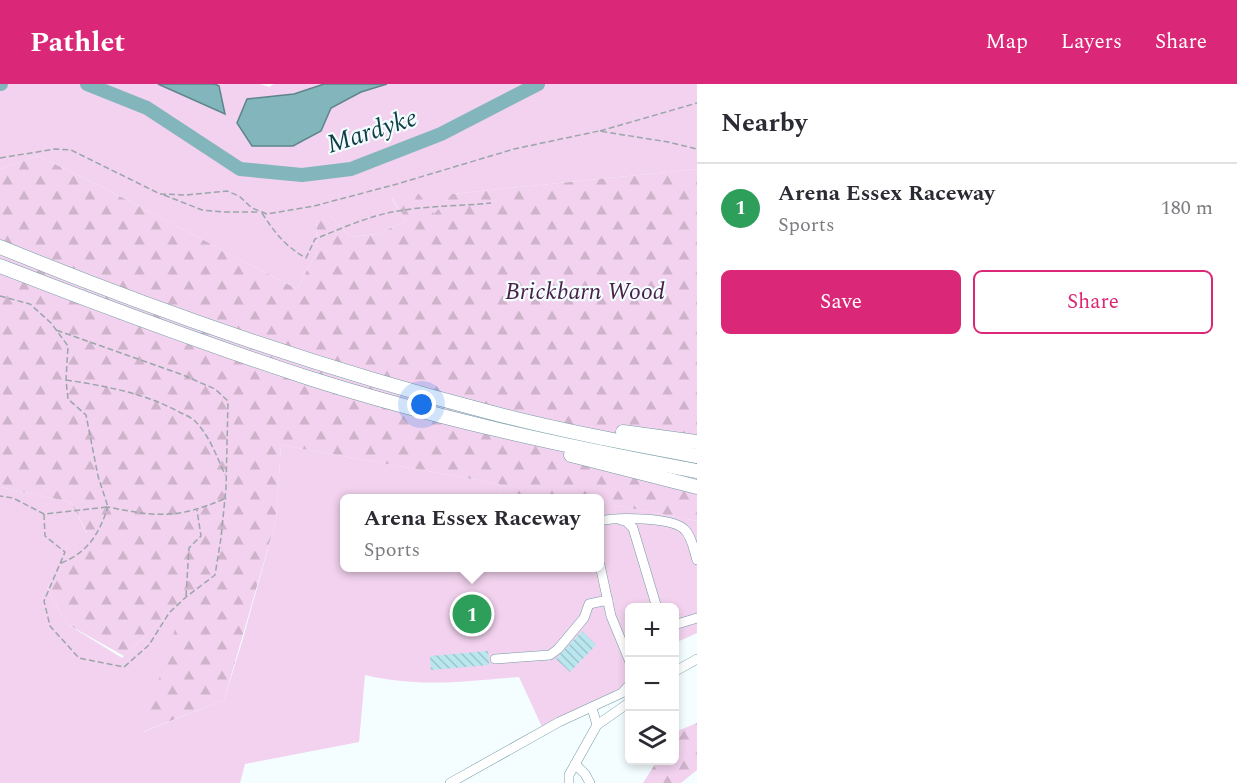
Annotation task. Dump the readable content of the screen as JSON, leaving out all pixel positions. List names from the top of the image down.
{
  "water": ["Mardyke"],
  "parks": ["Brickbarn Wood"],
  "page": {
    "header": "Pathlet",
    "nav": ["Map", "Layers", "Share"],
    "heading": "Nearby",
    "list": [
      {
        "mark": "1",
        "name": "Arena Essex Raceway",
        "note": "Sports",
        "value": "180 m"
      }
    ],
    "buttons": ["Save", "Share"],
    "popup": ["Arena Essex Raceway", "Sports"],
    "pins": "1",
    "map_buttons": ["+", "−"]
  }
}
